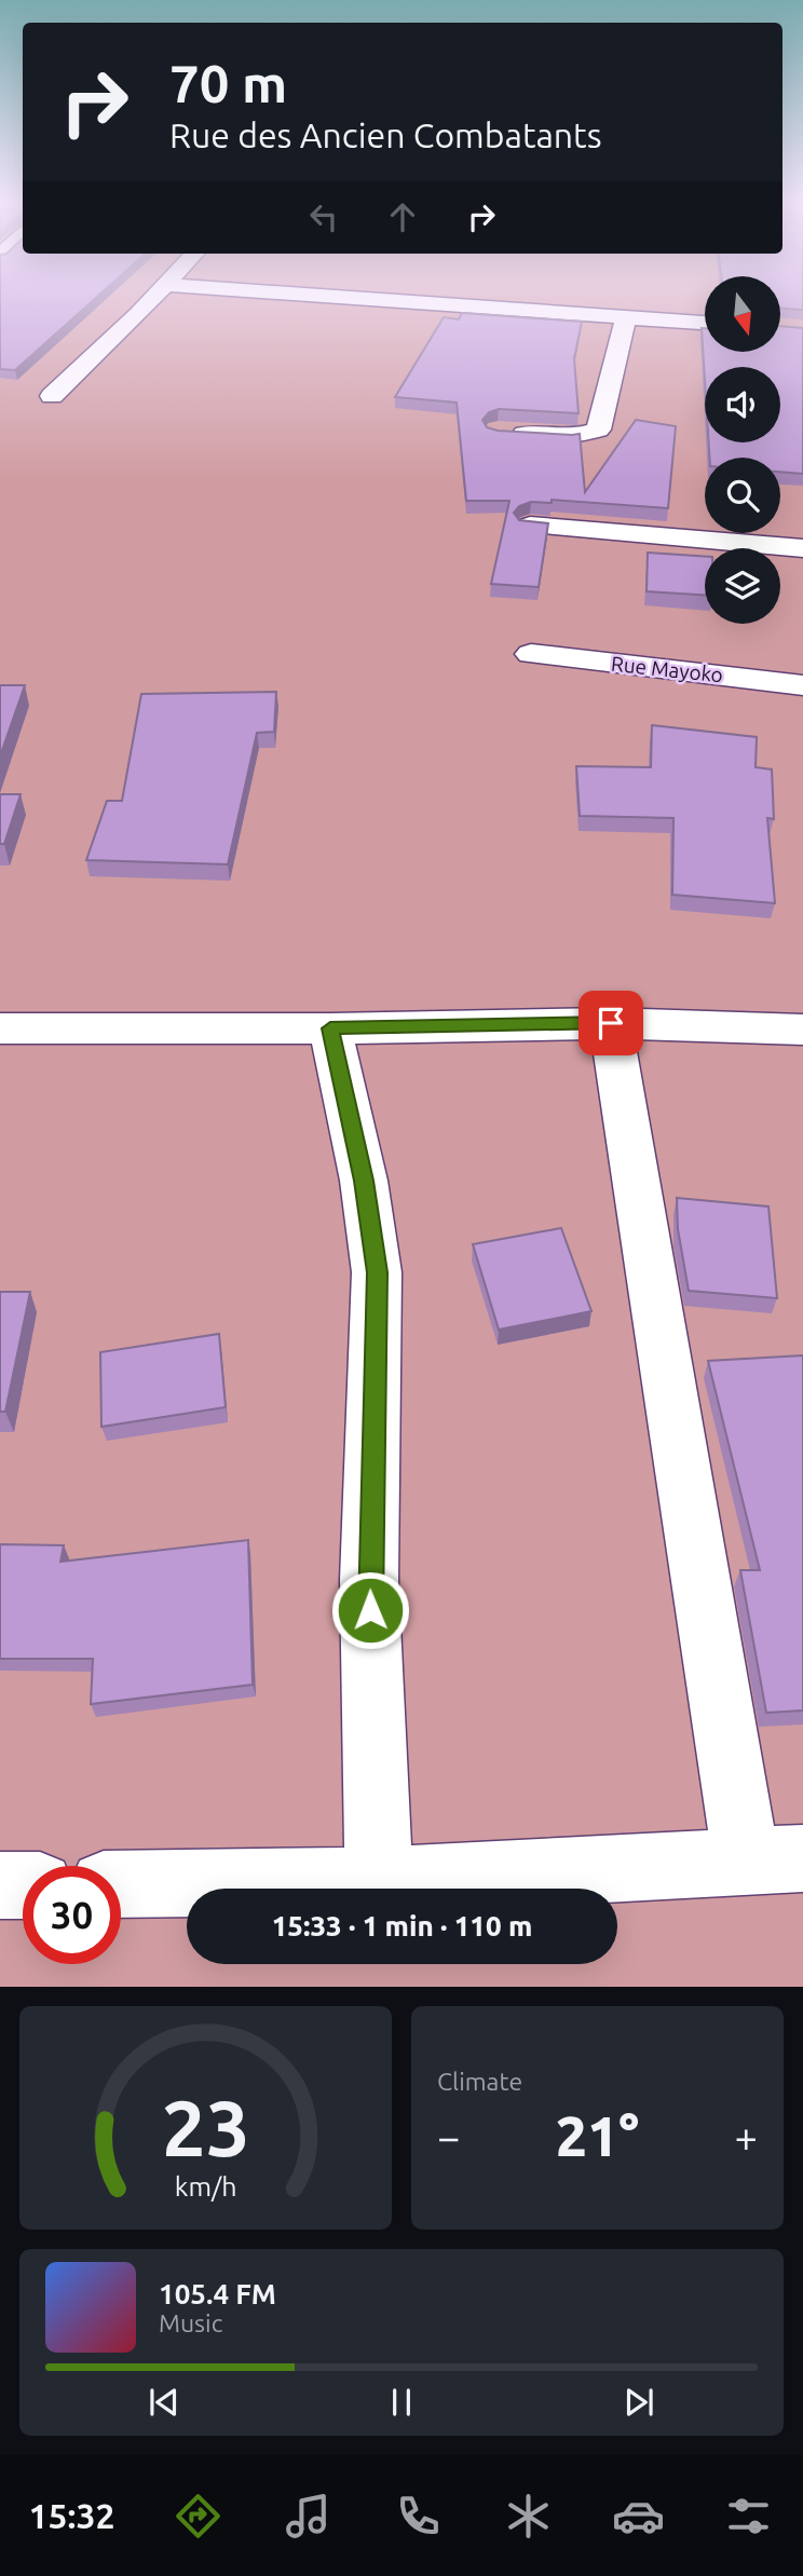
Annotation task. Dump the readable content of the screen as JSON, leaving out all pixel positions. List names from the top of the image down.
{
  "streets": {
    "street": ["Rue Mayoko"]
  },
  "north": "bottom",
  "page": {
    "turn": ["70 m", "Rue des Ancien Combatants"],
    "limit": "30",
    "trip": "15:33 · 1 min · 110 m",
    "tile": "Climate",
    "heat": ["−", "21°", "+"],
    "song": ["105.4 FM", "Music"],
    "tabs": "15:32",
    "gauge": ["23", "km/h"]
  }
}
